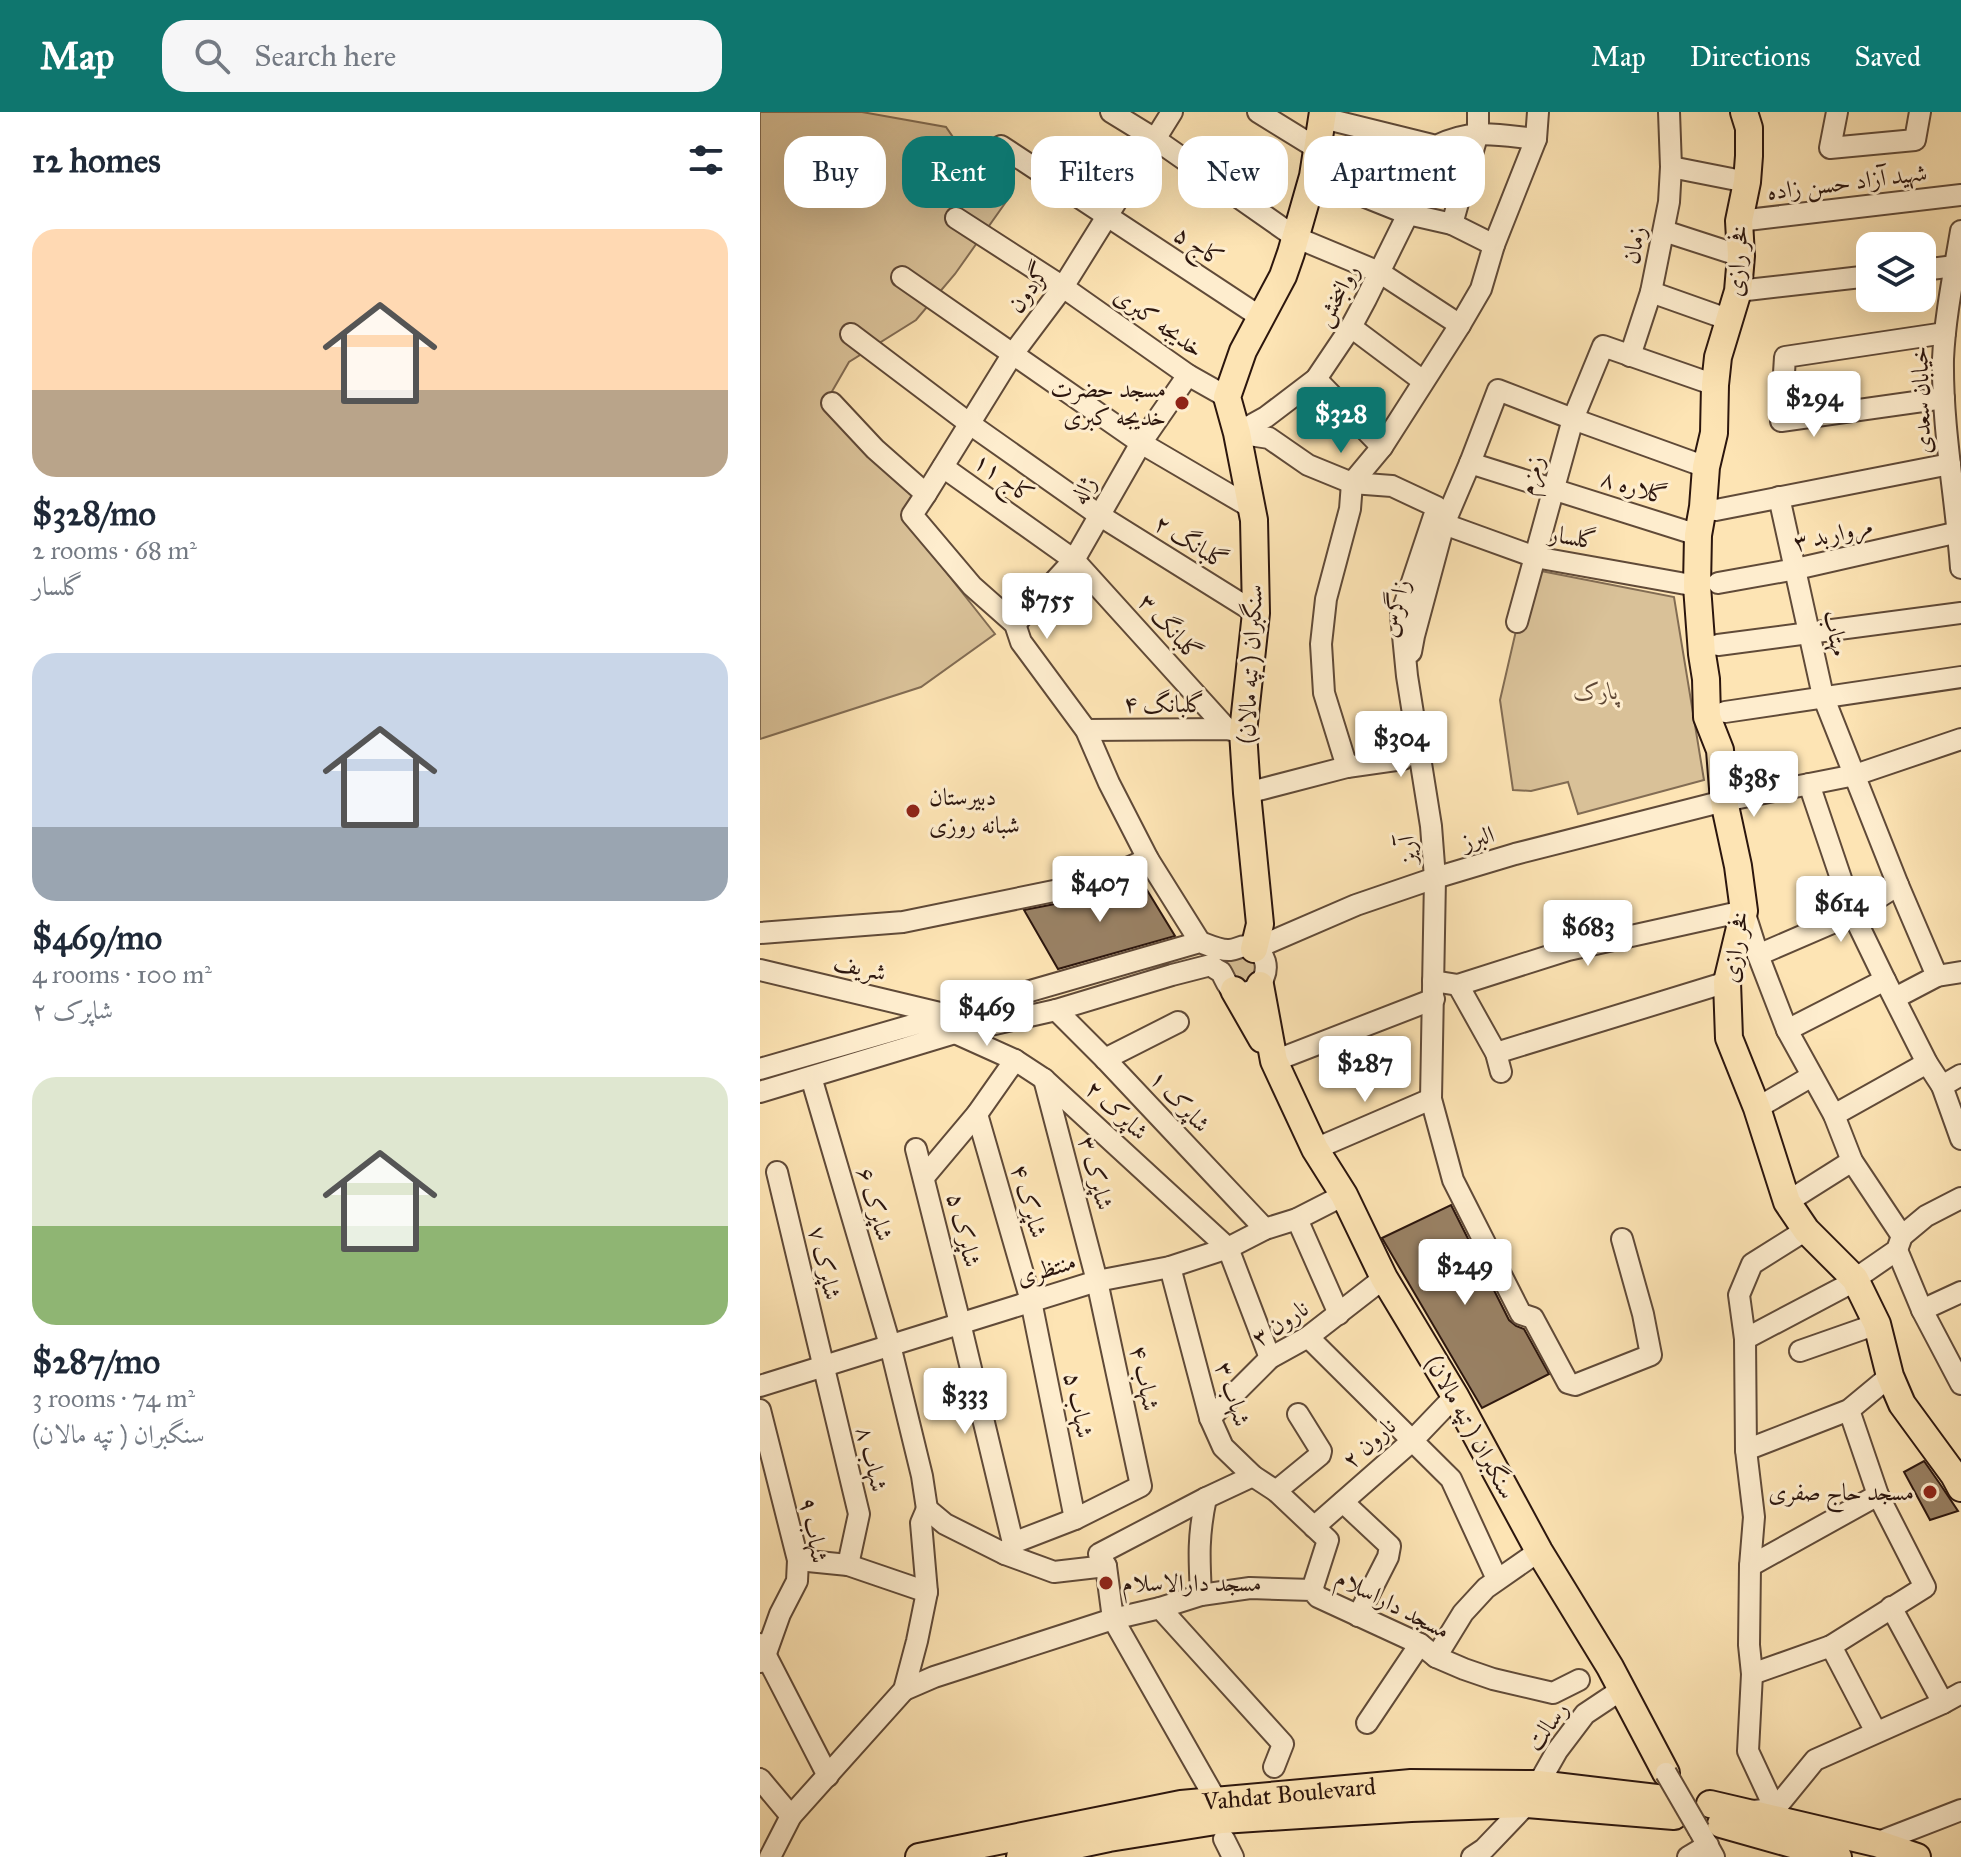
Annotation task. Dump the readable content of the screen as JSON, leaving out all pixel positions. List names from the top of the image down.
{
  "streets": {
    "main road": ["فخر رازی", "سنگبران ( تپه مالان)", "Vahdat Boulevard"],
    "street": [
      "شهید آزاد حسن زاده",
      "زمان",
      "کاج ۵",
      "گردون",
      "روانبخش",
      "خدیجه کبری",
      "خیابان سعدی",
      "زمزم",
      "کاج ۱۱",
      "گلاره ۸",
      "ژاله",
      "مرواربد ۳",
      "گلسار",
      "گلبانگ ۲",
      "زاگرس",
      "گلبانگ ۳",
      "مهتاب",
      "گلبانگ ۴",
      "البرز",
      "آریز",
      "شریف",
      "شاپرک ۱",
      "شاپرک ۲",
      "شاپرک ۳",
      "شاپرک ۴",
      "شاپرک ۶",
      "شاپرک ۵",
      "شاپرک ۷",
      "منتظری",
      "نارون ۳",
      "شهاب ۴",
      "شهاب ۳",
      "شهاب ۵",
      "نارون ۲",
      "شهاب ۸",
      "شهاب ۹",
      "مسجد داراسلام",
      "رسالت"
    ]
  },
  "crossings": [
    ["شهید آزاد حسن زاده", "فخر رازی"],
    ["زمان", "زمزم"],
    ["کاج ۵", "گردون"],
    ["فخر رازی", "گلاره ۸"],
    ["فخر رازی", "مرواربد ۳"],
    ["فخر رازی", "گلسار"],
    ["فخر رازی", "البرز"],
    ["گردون", "خدیجه کبری"],
    ["گردون", "کاج ۱۱"],
    ["گردون", "گلبانگ ۲"],
    ["روانبخش", "گلسار"],
    ["روانبخش", "سنگبران ( تپه مالان)"],
    ["خدیجه کبری", "ژاله"],
    ["خدیجه کبری", "سنگبران ( تپه مالان)"],
    ["خیابان سعدی", "مرواربد ۳"],
    ["زمزم", "گلاره ۸"],
    ["زمزم", "گلسار"],
    ["زمزم", "زاگرس"],
    ["کاج ۱۱", "ژاله"],
    ["کاج ۱۱", "گلبانگ ۳"],
    ["گلاره ۸", "زاگرس"],
    ["ژاله", "گلبانگ ۲"],
    ["ژاله", "گلبانگ ۳"],
    ["مرواربد ۳", "گلسار"],
    ["مرواربد ۳", "مهتاب"],
    ["گلسار", "زاگرس"],
    ["گلسار", "سنگبران ( تپه مالان)"],
    ["گلبانگ ۲", "سنگبران ( تپه مالان)"],
    ["زاگرس", "آریز"],
    ["گلبانگ ۳", "سنگبران ( تپه مالان)"],
    ["گلبانگ ۳", "گلبانگ ۴"],
    ["مهتاب", "البرز"],
    ["سنگبران ( تپه مالان)", "گلبانگ ۴"],
    ["سنگبران ( تپه مالان)", "البرز"],
    ["سنگبران ( تپه مالان)", "منتظری"],
    ["سنگبران ( تپه مالان)", "نارون ۳"],
    ["سنگبران ( تپه مالان)", "نارون ۲"],
    ["سنگبران ( تپه مالان)", "رسالت"],
    ["البرز", "آریز"],
    ["شریف", "شاپرک ۲"],
    ["شاپرک ۱", "منتظری"],
    ["شاپرک ۲", "شاپرک ۳"],
    ["شاپرک ۲", "منتظری"],
    ["شاپرک ۳", "منتظری"],
    ["شاپرک ۳", "شهاب ۴"],
    ["شاپرک ۴", "منتظری"],
    ["شاپرک ۴", "شهاب ۵"],
    ["شاپرک ۶", "منتظری"],
    ["شاپرک ۶", "مسجد داراسلام"],
    ["شاپرک ۵", "منتظری"],
    ["شاپرک ۷", "منتظری"],
    ["شاپرک ۷", "شهاب ۸"],
    ["منتظری", "شهاب ۴"],
    ["منتظری", "شهاب ۳"],
    ["منتظری", "شهاب ۵"],
    ["منتظری", "شهاب ۸"],
    ["نارون ۳", "شهاب ۳"],
    ["شهاب ۴", "شهاب ۵"],
    ["شهاب ۳", "نارون ۲"],
    ["رسالت", "Vahdat Boulevard"]
  ],
  "parks": ["پارک"],
  "places": [
    "مسجد حضرت خدیجه کبری",
    "دبیرستان شبانه روزی",
    "مسجد حاج صفری",
    "مسجد دارالاسلام"
  ],
  "page": {
    "header": "Map",
    "search": "Search here",
    "nav": ["Map", "Directions", "Saved"],
    "heading": "12 homes",
    "chip": [
      "Buy",
      "Rent",
      "Filters",
      "New",
      "Apartment"
    ],
    "list": [
      {
        "name": "$328/mo",
        "note": "2 rooms · 68 m² · گلسار"
      },
      {
        "name": "$469/mo",
        "note": "4 rooms · 100 m² · شاپرک ۲"
      },
      {
        "name": "$287/mo",
        "note": "3 rooms · 74 m² · سنگبران ( تپه مالان)"
      }
    ],
    "price": [
      "$294",
      "$328",
      "$755",
      "$304",
      "$385",
      "$407",
      "$614",
      "$683",
      "$469",
      "$287",
      "$249",
      "$333"
    ]
  }
}
